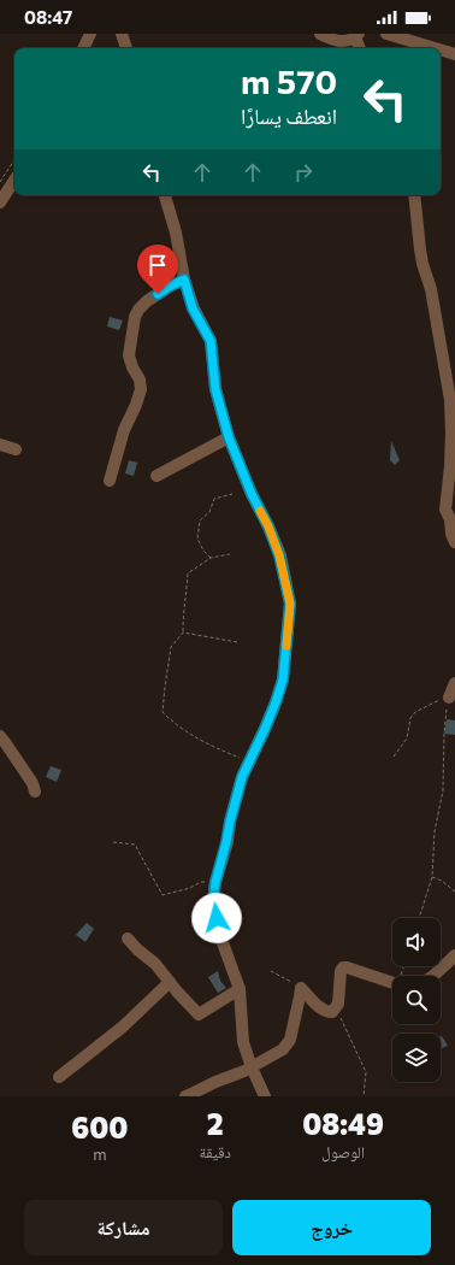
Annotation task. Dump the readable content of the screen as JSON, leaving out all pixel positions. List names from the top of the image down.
{
  "page": {
    "status": "08:47",
    "turn": ["570 m", "انعطف يسارًا"],
    "eta": [
      "08:49",
      "الوصول",
      "2",
      "دقيقة",
      "600",
      "m"
    ],
    "buttons": ["خروج", "مشاركة"]
  }
}
